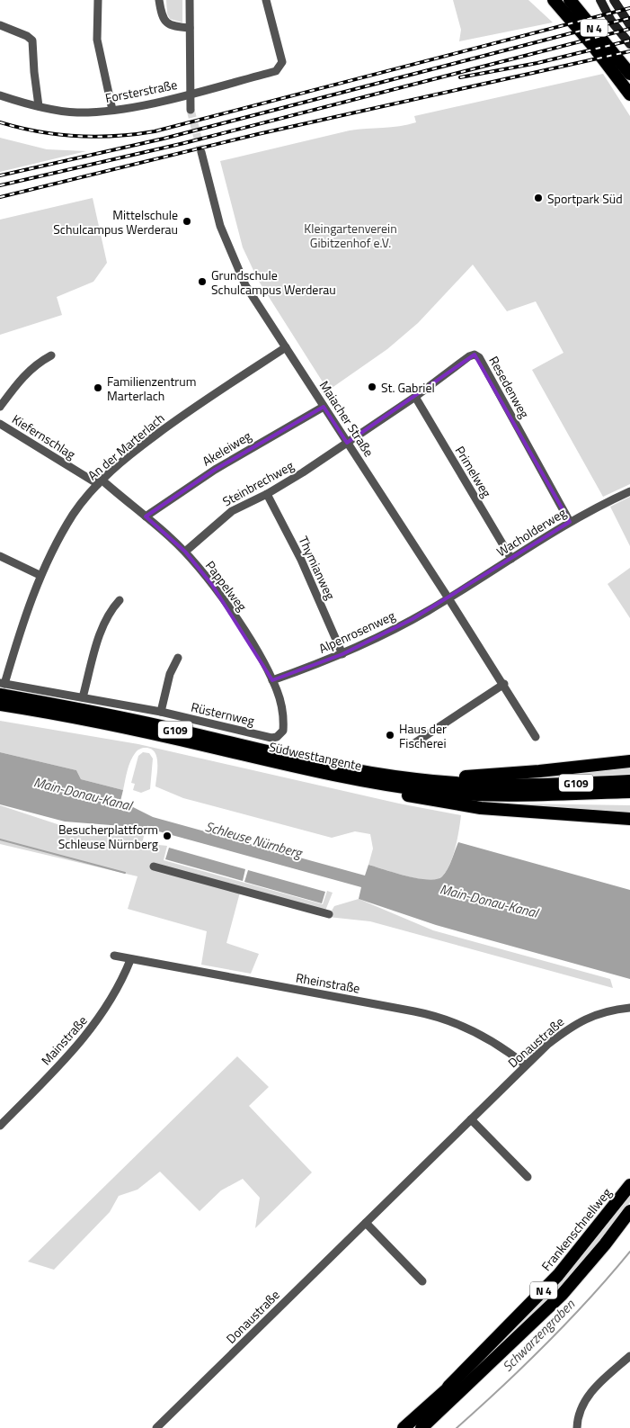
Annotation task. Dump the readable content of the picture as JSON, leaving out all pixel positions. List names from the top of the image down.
{
  "streets": {
    "highway": [
      "N 4",
      "G109",
      "Südwesttangente",
      "Frankenschnellweg"
    ],
    "street": [
      "Forsterstraße",
      "Resedenweg",
      "Maiacher Straße",
      "Kiefernschlag",
      "An der Marterlach",
      "Akeleiweg",
      "Primelweg",
      "Steinbrechweg",
      "Wacholderweg",
      "Thymianweg",
      "Pappelweg",
      "Alpenrosenweg",
      "Rüsternweg",
      "Rheinstraße",
      "Mainstraße",
      "Donaustraße"
    ]
  },
  "crossings": [
    ["Resedenweg", "Maiacher Straße"],
    ["Resedenweg", "Primelweg"],
    ["Resedenweg", "Steinbrechweg"],
    ["Resedenweg", "Wacholderweg"],
    ["Maiacher Straße", "An der Marterlach"],
    ["Maiacher Straße", "Akeleiweg"],
    ["Maiacher Straße", "Steinbrechweg"],
    ["Maiacher Straße", "Wacholderweg"],
    ["Maiacher Straße", "Alpenrosenweg"],
    ["Kiefernschlag", "An der Marterlach"],
    ["Kiefernschlag", "Pappelweg"],
    ["An der Marterlach", "Pappelweg"],
    ["An der Marterlach", "Rüsternweg"],
    ["An der Marterlach", "Südwesttangente"],
    ["Akeleiweg", "Pappelweg"],
    ["Primelweg", "Wacholderweg"],
    ["Steinbrechweg", "Thymianweg"],
    ["Steinbrechweg", "Pappelweg"],
    ["Wacholderweg", "Alpenrosenweg"],
    ["Thymianweg", "Alpenrosenweg"],
    ["Pappelweg", "Alpenrosenweg"],
    ["Pappelweg", "Rüsternweg"],
    ["Rüsternweg", "Südwesttangente"],
    ["Rheinstraße", "Mainstraße"],
    ["Rheinstraße", "Donaustraße"]
  ],
  "water": ["Main-Donau-Kanal", "Schleuse Nürnberg", "Schwarzengraben"],
  "parks": ["Kleingartenverein Gibitzenhof e.V."],
  "places": [
    "Sportpark Süd",
    "Mittelschule Schulcampus Werderau",
    "Grundschule Schulcampus Werderau",
    "St. Gabriel",
    "Familienzentrum Marterlach",
    "Haus der Fischerei",
    "Besucherplattform Schleuse Nürnberg"
  ]
}
